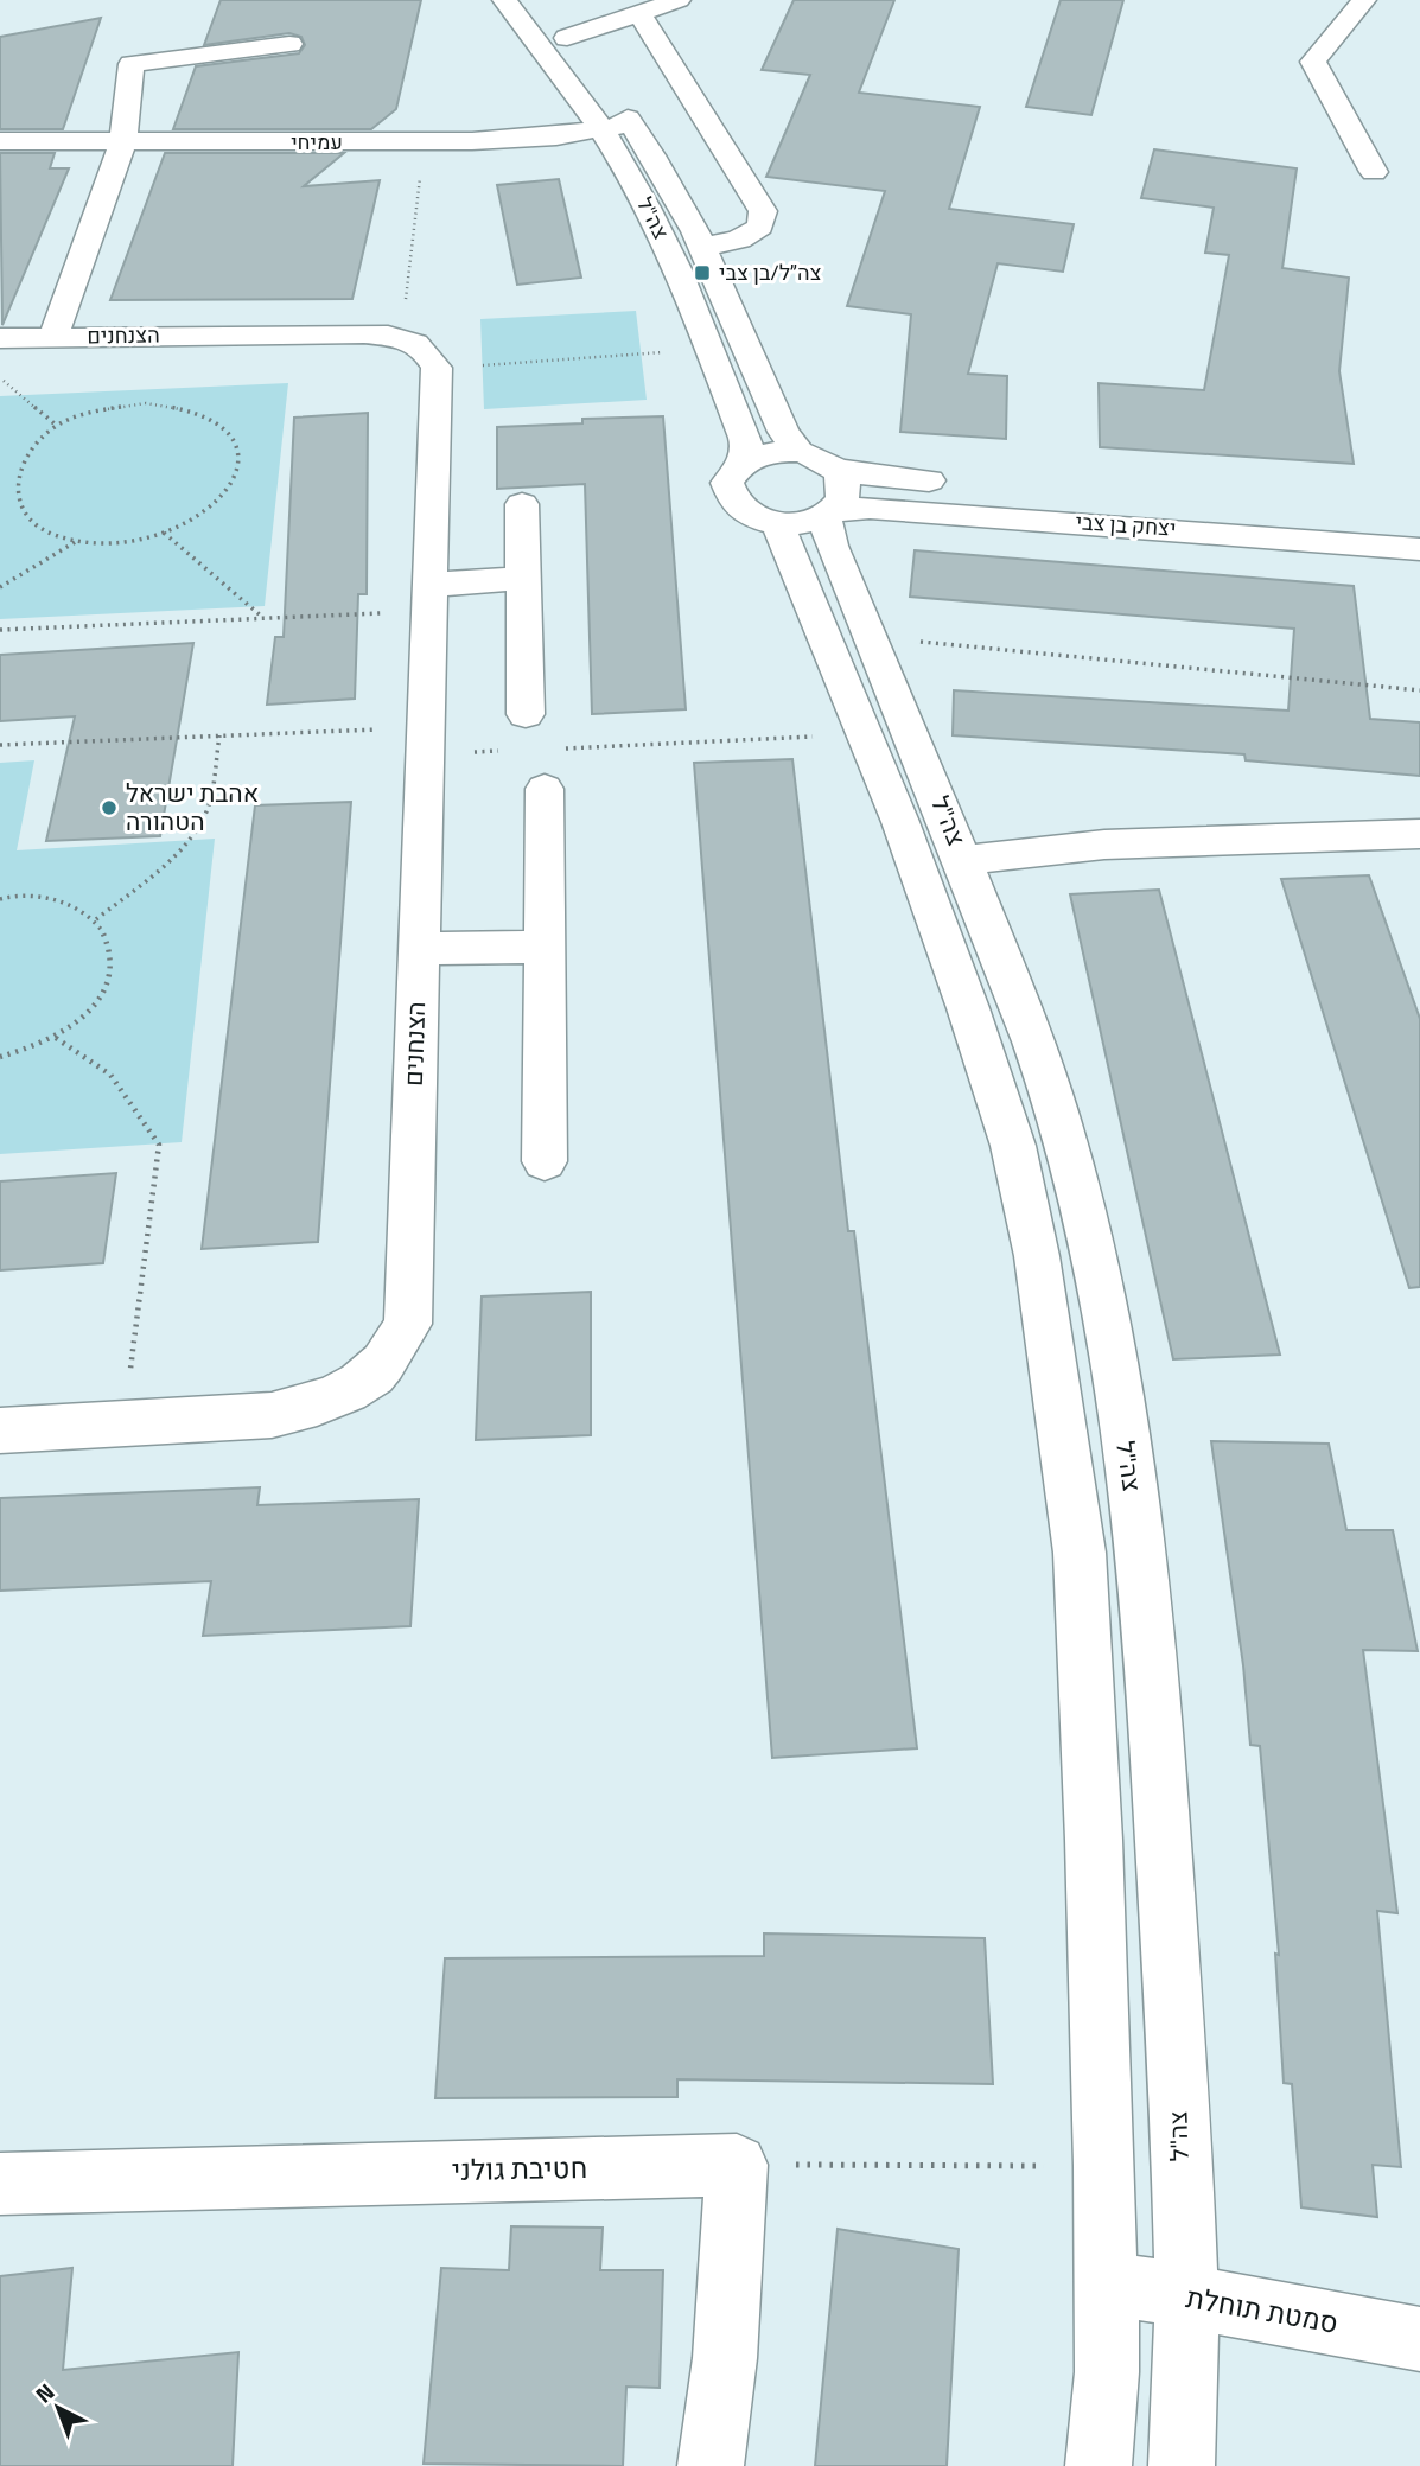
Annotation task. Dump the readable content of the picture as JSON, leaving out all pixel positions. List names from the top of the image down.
{
  "streets": {
    "street": [
      "עמיחי",
      "צה\"ל",
      "הצנחנים",
      "יצחק בן צבי",
      "חטיבת גולני",
      "סמטת תוחלת"
    ]
  },
  "crossings": [
    ["עמיחי", "צה\"ל"],
    ["עמיחי", "הצנחנים"],
    ["צה\"ל", "יצחק בן צבי"],
    ["צה\"ל", "סמטת תוחלת"]
  ],
  "places": {
    "transit": ["צה״ל/בן צבי"],
    "other": ["אהבת ישראל הטהורה"]
  },
  "north": "top left"
}
